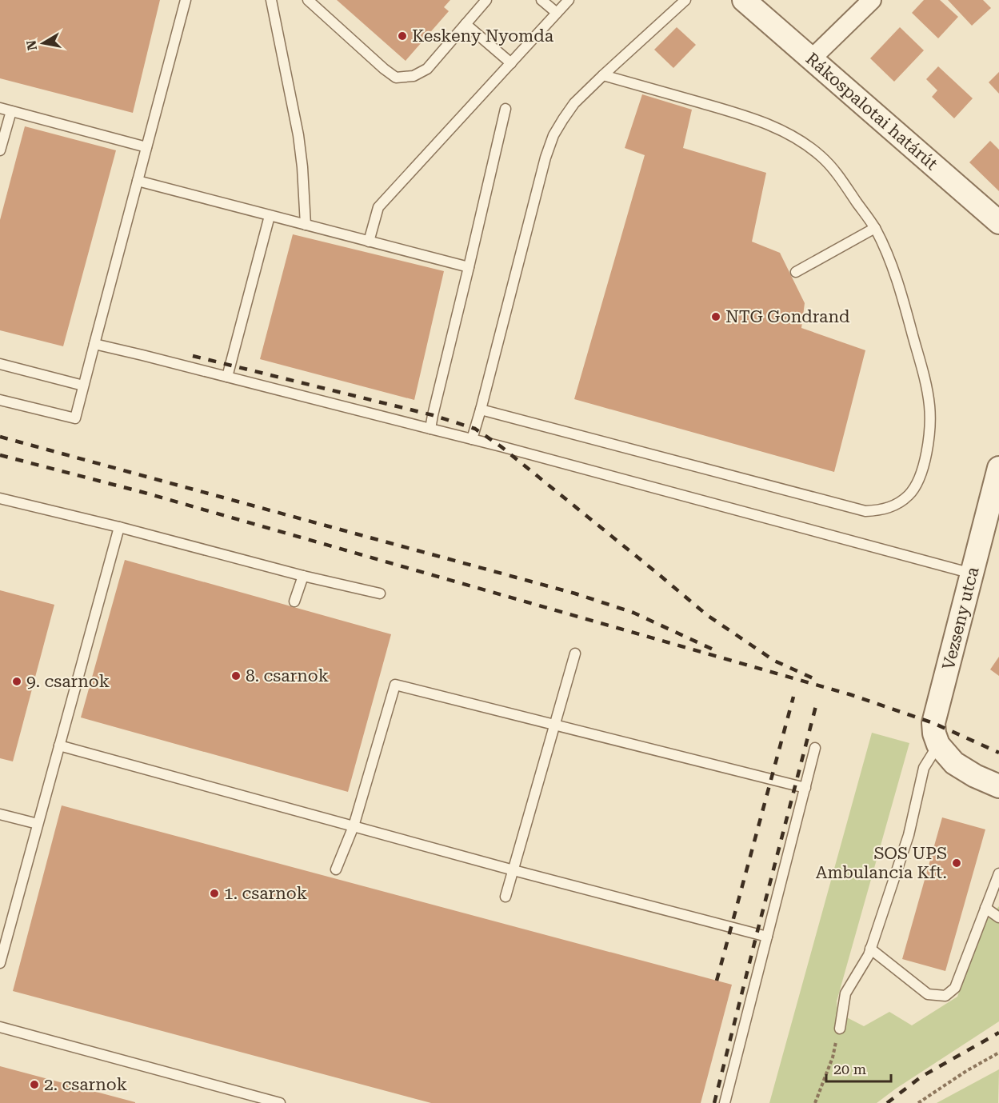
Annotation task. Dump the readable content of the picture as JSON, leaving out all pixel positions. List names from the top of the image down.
{
  "streets": {
    "street": ["Rákospalotai határút", "Vezseny utca"]
  },
  "places": [
    "Keskeny Nyomda",
    "NTG Gondrand",
    "8. csarnok",
    "9. csarnok",
    "SOS UPS Ambulancia Kft.",
    "1. csarnok",
    "2. csarnok"
  ],
  "scale_bar": "20 m",
  "north": "left"
}
